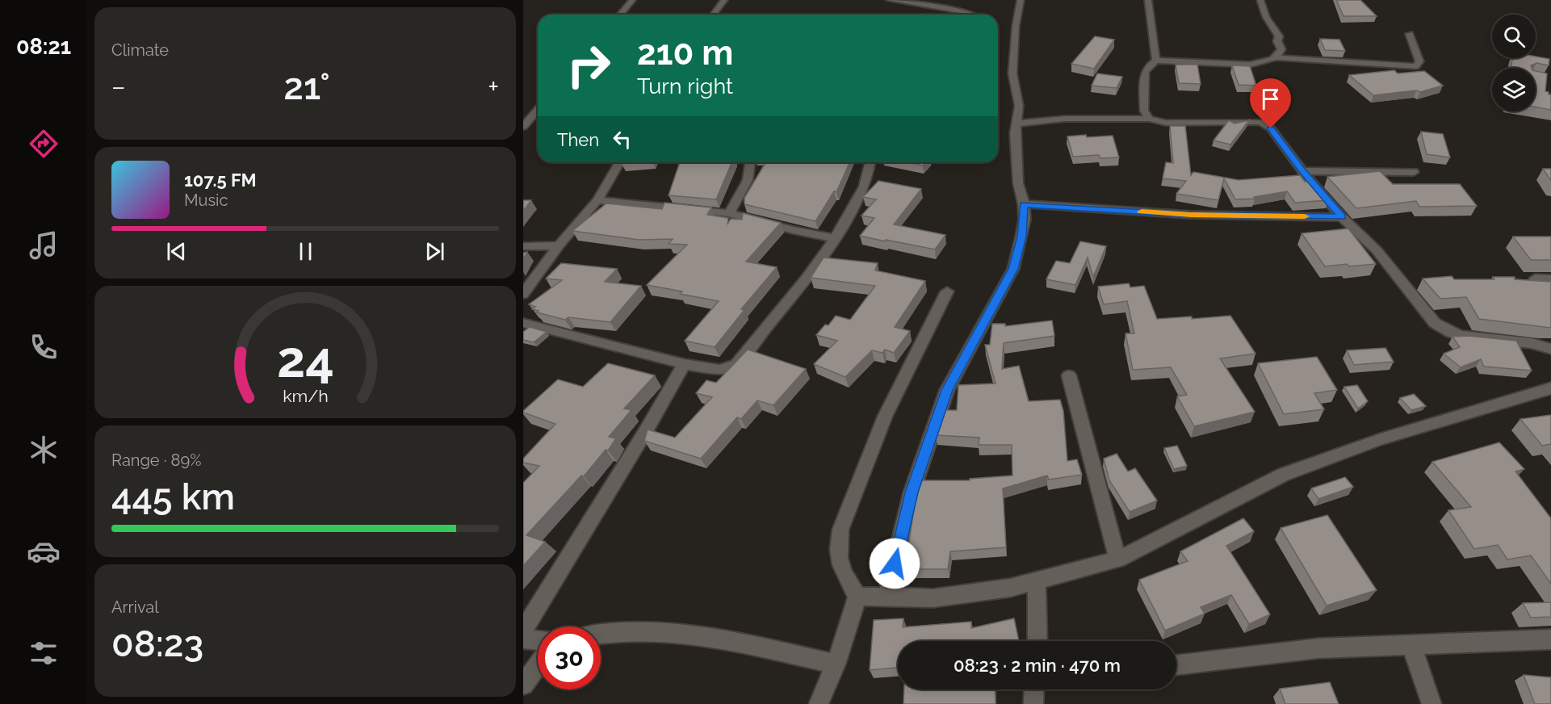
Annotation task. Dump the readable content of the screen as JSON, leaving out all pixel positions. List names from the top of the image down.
{
  "page": {
    "tabs": "08:21",
    "tile": [
      "Climate",
      ["Range · 89%", "445 km"],
      ["Arrival", "08:23"]
    ],
    "turn": ["210 m", "Turn right"],
    "heat": ["−", "21°", "+"],
    "then": "Then",
    "song": ["107.5 FM", "Music"],
    "limit": "30",
    "trip": "08:23 · 2 min · 470 m",
    "gauge": ["24", "km/h"]
  }
}
